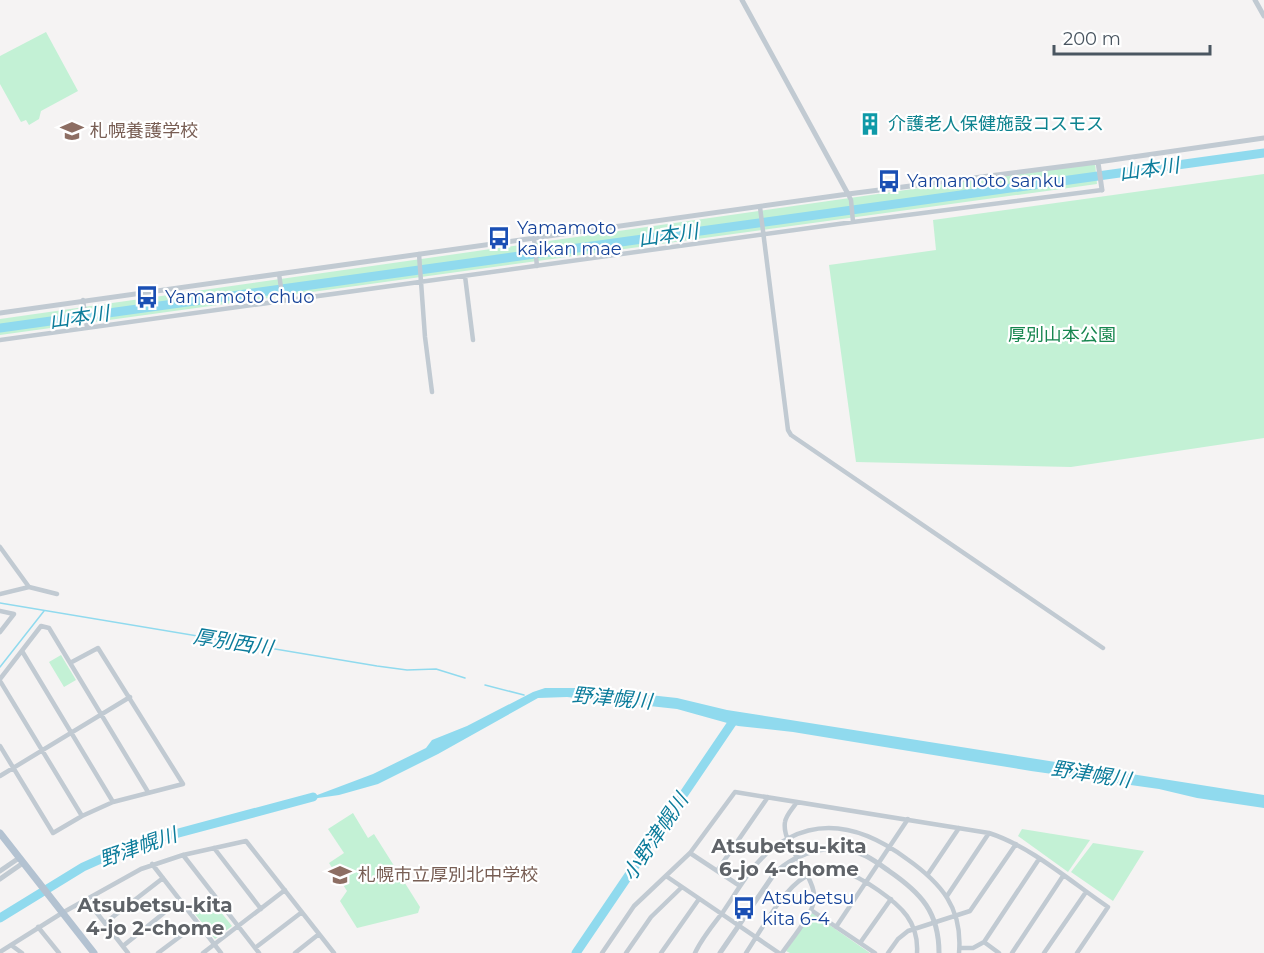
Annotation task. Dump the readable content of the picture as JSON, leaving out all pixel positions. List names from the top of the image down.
{
  "districts": ["Atsubetsu-kita 6-jo 4-chome", "Atsubetsu-kita 4-jo 2-chome"],
  "water": [
    "山本川",
    "厚別西川",
    "野津幌川",
    "小野津幌川"
  ],
  "parks": ["厚別山本公園"],
  "places": {
    "building": ["介護老人保健施設コスモス"],
    "school or university": ["札幌養護学校", "札幌市立厚別北中学校"],
    "bus stop": [
      "Yamamoto sanku",
      "Yamamoto kaikan mae",
      "Yamamoto chuo",
      "Atsubetsu kita 6-4"
    ]
  },
  "scale_bar": "200 m"
}
